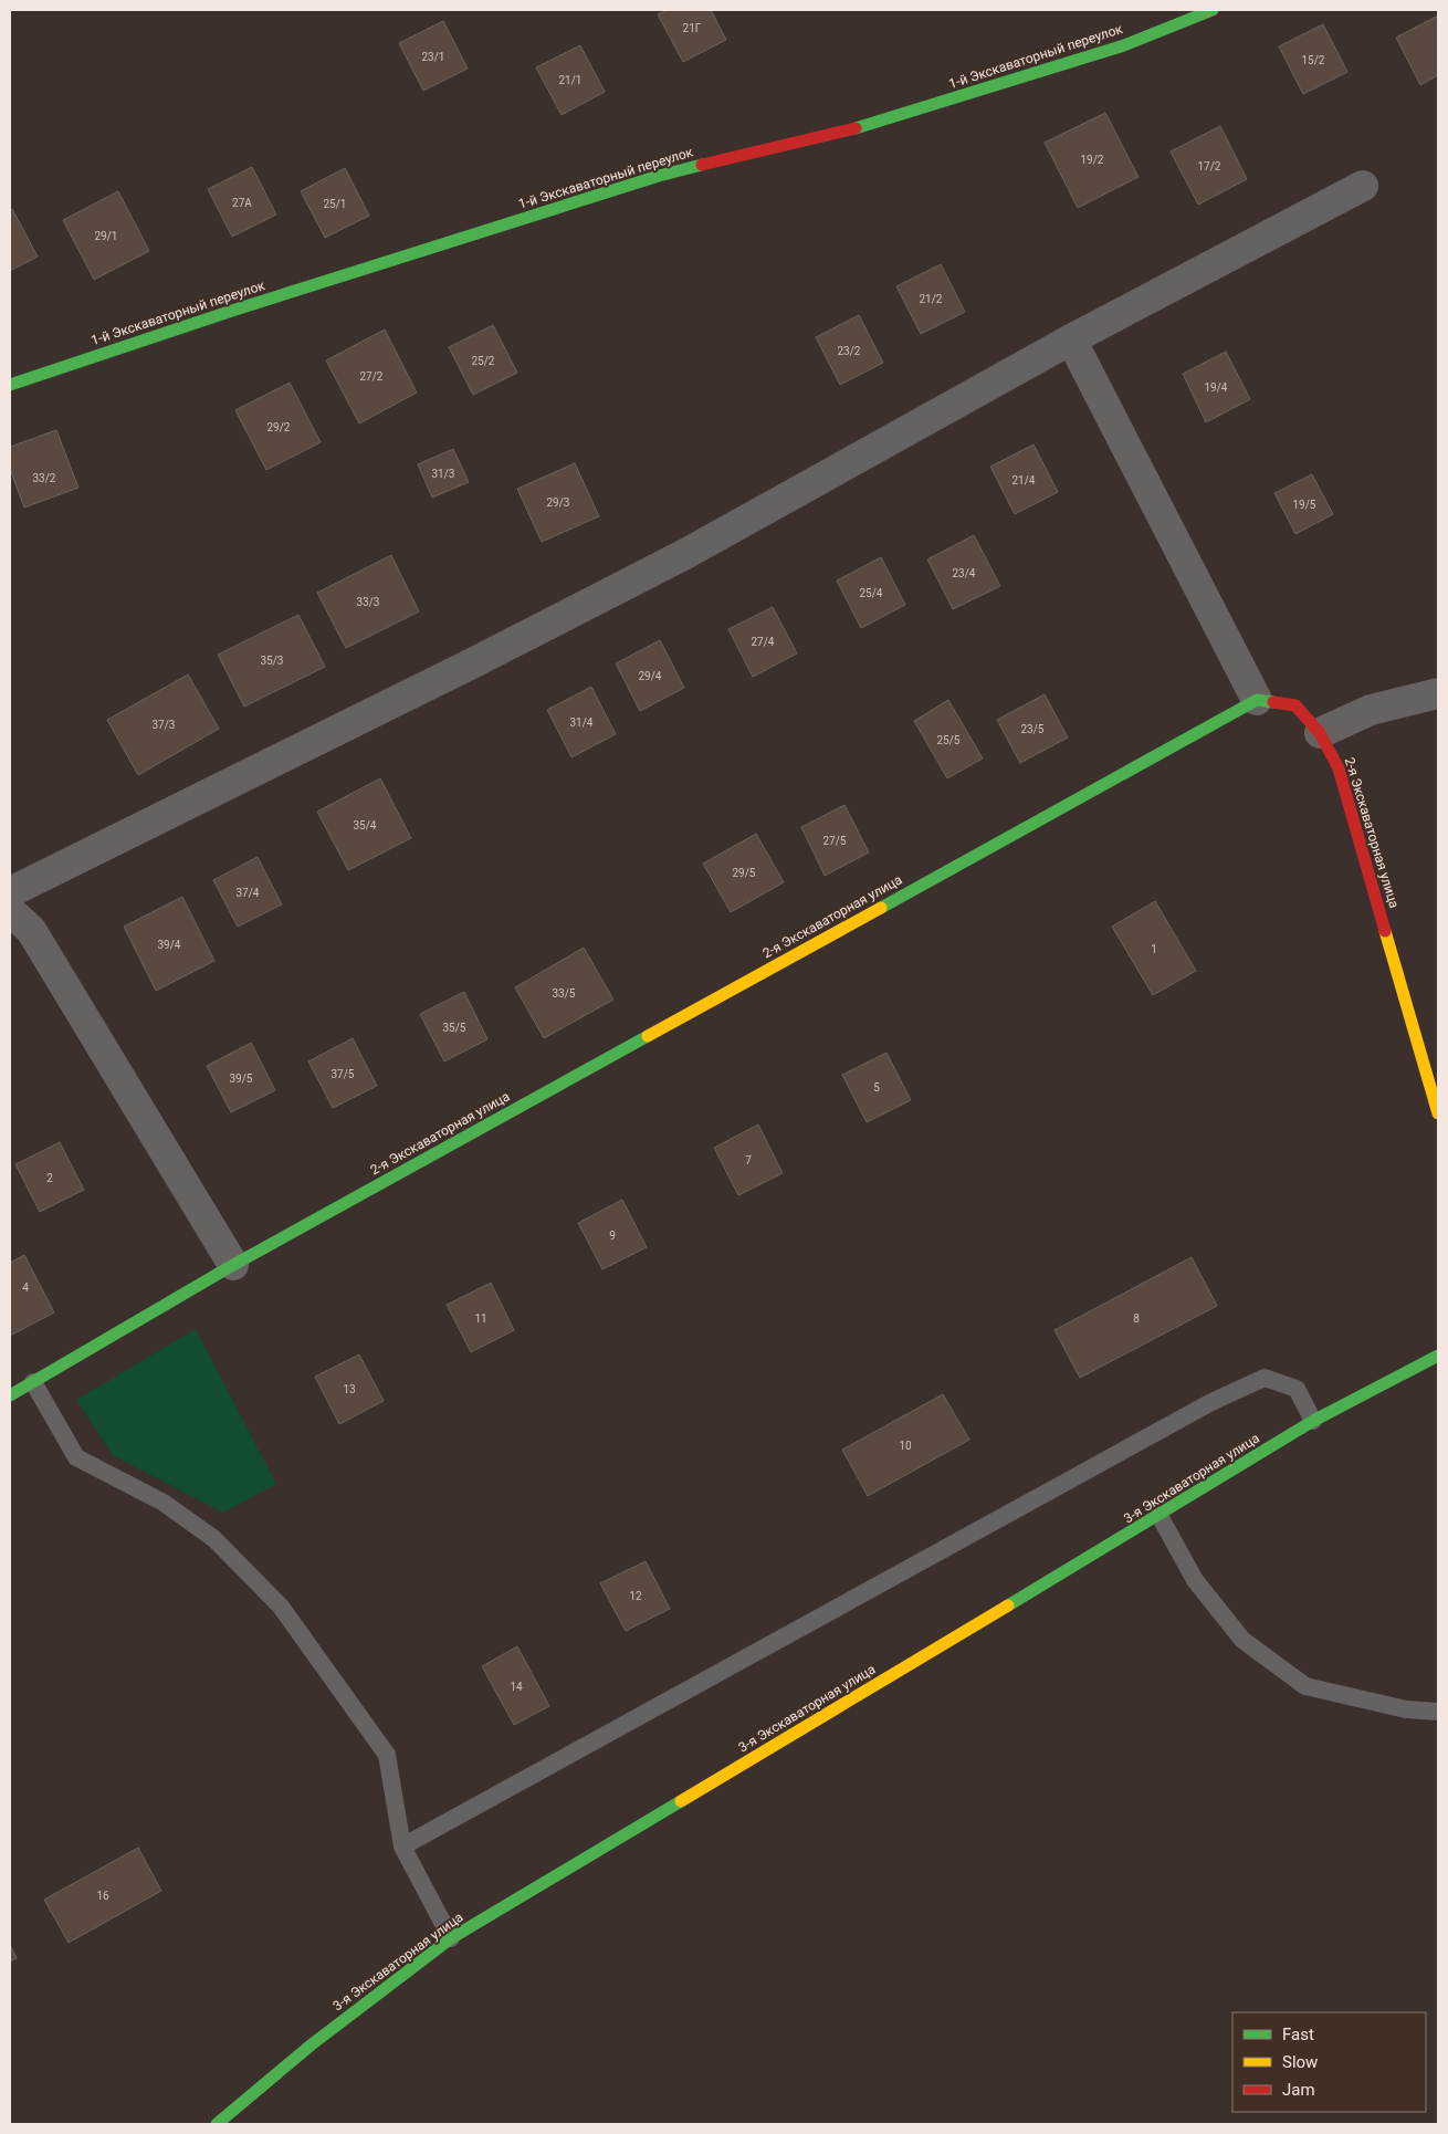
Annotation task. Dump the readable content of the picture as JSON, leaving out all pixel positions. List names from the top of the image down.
{
  "streets": {
    "street": ["1-й Экскаваторный переулок", "2-я Экскаваторная улица", "3-я Экскаваторная улица"]
  },
  "house_numbers": [
    "21Г",
    "23/1",
    "15/2",
    "21/1",
    "19/2",
    "17/2",
    "27А",
    "25/1",
    "29/1",
    "21/2",
    "23/2",
    "25/2",
    "27/2",
    "19/4",
    "29/2",
    "31/3",
    "33/2",
    "21/4",
    "29/3",
    "19/5",
    "23/4",
    "25/4",
    "33/3",
    "27/4",
    "35/3",
    "29/4",
    "31/4",
    "37/3",
    "23/5",
    "25/5",
    "35/4",
    "27/5",
    "29/5",
    "37/4",
    "39/4",
    "1",
    "33/5",
    "35/5",
    "37/5",
    "39/5",
    "5",
    "7",
    "2",
    "9",
    "4",
    "11",
    "8",
    "13",
    "10",
    "12",
    "14",
    "16"
  ],
  "legend": ["Fast", "Slow", "Jam"]
}
